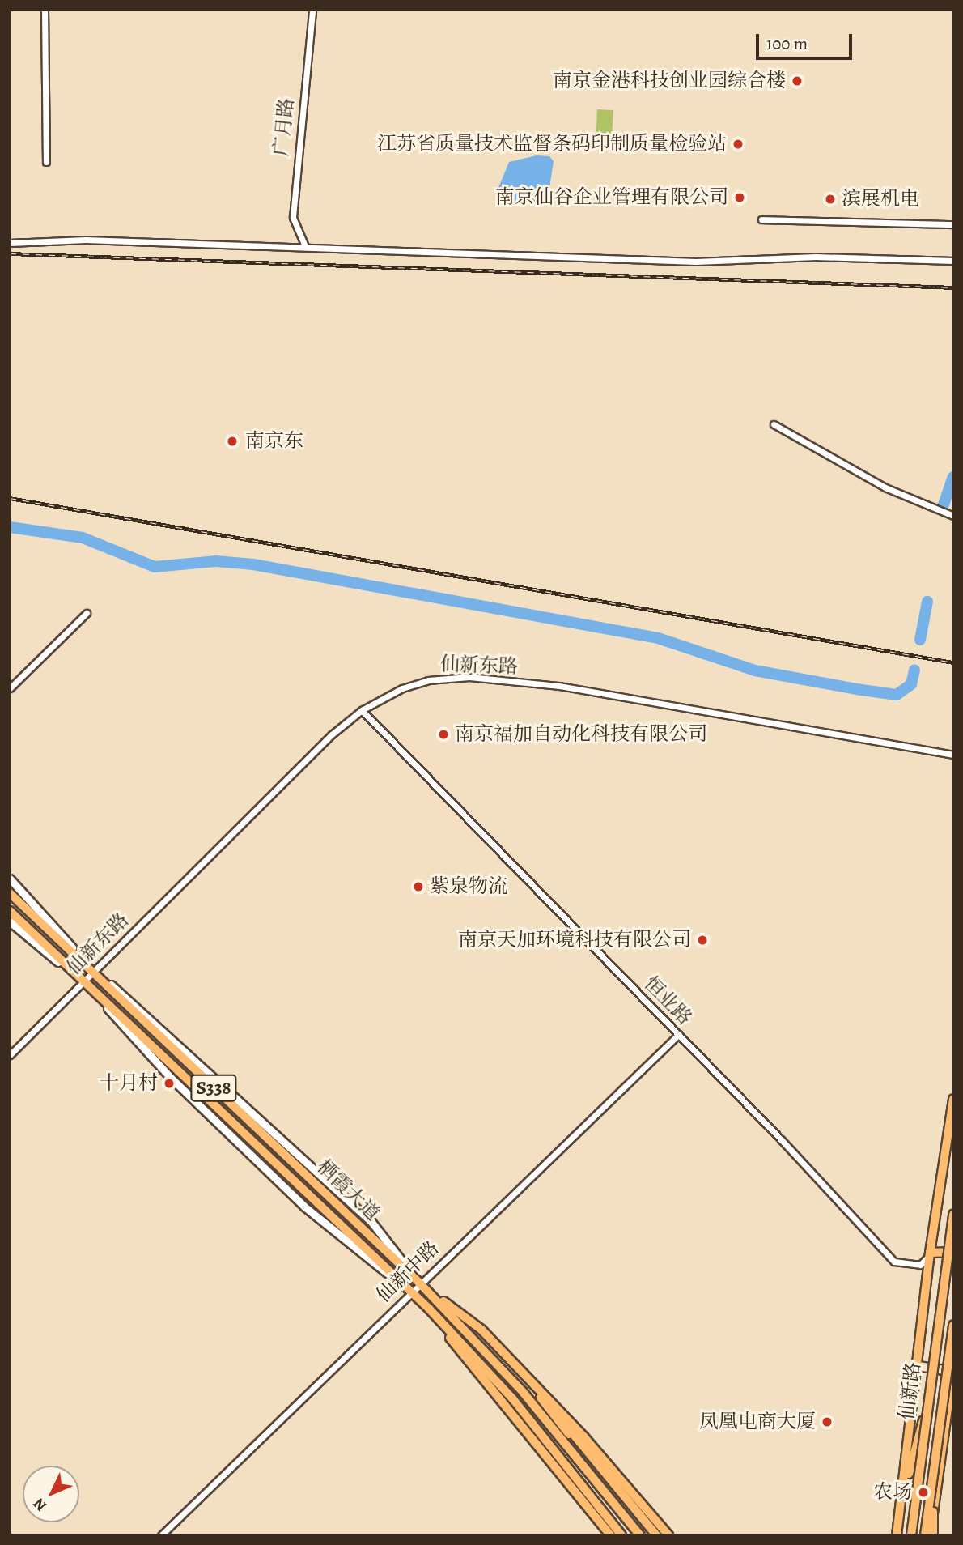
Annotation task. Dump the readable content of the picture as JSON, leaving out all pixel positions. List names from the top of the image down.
{
  "streets": {
    "main road": ["S338", "栖霞大道", "仙新路"],
    "street": [
      "广月路",
      "仙新东路",
      "恒业路",
      "仙新中路"
    ]
  },
  "crossings": [
    ["仙新东路", "恒业路"],
    ["仙新东路", "栖霞大道"],
    ["恒业路", "仙新中路"],
    ["恒业路", "仙新路"],
    ["栖霞大道", "仙新中路"]
  ],
  "places": [
    "南京金港科技创业园综合楼",
    "江苏省质量技术监督条码印制质量检验站",
    "南京仙谷企业管理有限公司",
    "滨展机电",
    "南京东",
    "南京福加自动化科技有限公司",
    "紫泉物流",
    "南京天加环境科技有限公司",
    "十月村",
    "凤凰电商大厦",
    "农场"
  ],
  "scale_bar": "100 m",
  "north": "bottom left"
}
